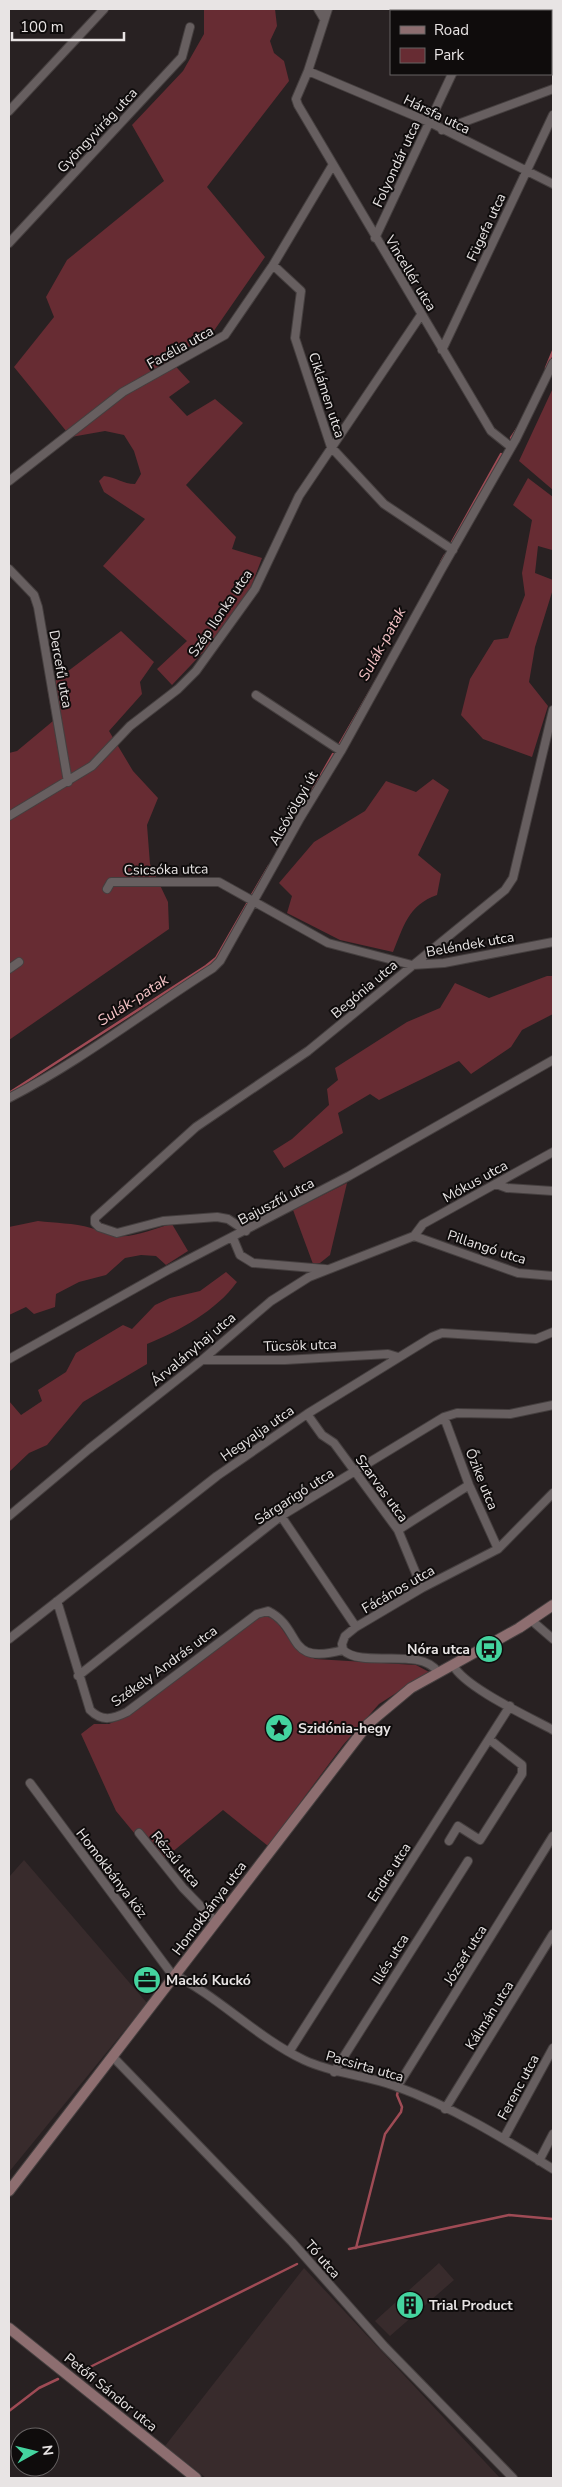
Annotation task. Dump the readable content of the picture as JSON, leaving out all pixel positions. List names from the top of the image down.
{
  "streets": {
    "street": [
      "Hársfa utca",
      "Gyöngyvirág utca",
      "Folyondár utca",
      "Fügefa utca",
      "Vincellér utca",
      "Facélia utca",
      "Ciklámen utca",
      "Szép Ilonka utca",
      "Dercefű utca",
      "Alsóvölgyi út",
      "Csicsóka utca",
      "Beléndek utca",
      "Begónia utca",
      "Mókus utca",
      "Bajuszfű utca",
      "Pillangó utca",
      "Tücsök utca",
      "Árvalányhaj utca",
      "Hegyalja utca",
      "Őzike utca",
      "Szarvas utca",
      "Sárgarigó utca",
      "Fácános utca",
      "Székely András utca",
      "Rézsű utca",
      "Endre utca",
      "Homokbánya köz",
      "Homokbánya utca",
      "József utca",
      "Illés utca",
      "Kálmán utca",
      "Pacsirta utca",
      "Ferenc utca",
      "Tó utca",
      "Petőfi Sándor utca"
    ]
  },
  "crossings": [
    ["Hársfa utca", "Folyondár utca"],
    ["Hársfa utca", "Fügefa utca"],
    ["Hársfa utca", "Vincellér utca"],
    ["Folyondár utca", "Vincellér utca"],
    ["Fügefa utca", "Vincellér utca"],
    ["Vincellér utca", "Facélia utca"],
    ["Vincellér utca", "Szép Ilonka utca"],
    ["Vincellér utca", "Alsóvölgyi út"],
    ["Facélia utca", "Ciklámen utca"],
    ["Ciklámen utca", "Szép Ilonka utca"],
    ["Ciklámen utca", "Alsóvölgyi út"],
    ["Szép Ilonka utca", "Dercefű utca"],
    ["Alsóvölgyi út", "Csicsóka utca"],
    ["Alsóvölgyi út", "Beléndek utca"],
    ["Csicsóka utca", "Beléndek utca"],
    ["Beléndek utca", "Begónia utca"],
    ["Begónia utca", "Bajuszfű utca"],
    ["Mókus utca", "Pillangó utca"],
    ["Mókus utca", "Árvalányhaj utca"],
    ["Pillangó utca", "Árvalányhaj utca"],
    ["Tücsök utca", "Árvalányhaj utca"],
    ["Tücsök utca", "Hegyalja utca"],
    ["Hegyalja utca", "Szarvas utca"],
    ["Hegyalja utca", "Székely András utca"],
    ["Őzike utca", "Sárgarigó utca"],
    ["Őzike utca", "Fácános utca"],
    ["Szarvas utca", "Sárgarigó utca"],
    ["Szarvas utca", "Fácános utca"],
    ["Sárgarigó utca", "Székely András utca"],
    ["Fácános utca", "Székely András utca"],
    ["Rézsű utca", "Homokbánya utca"],
    ["Endre utca", "Pacsirta utca"],
    ["Homokbánya köz", "Homokbánya utca"],
    ["Homokbánya köz", "Pacsirta utca"],
    ["Homokbánya utca", "Pacsirta utca"],
    ["Homokbánya utca", "Tó utca"],
    ["József utca", "Pacsirta utca"],
    ["Illés utca", "Pacsirta utca"],
    ["Kálmán utca", "Pacsirta utca"],
    ["Pacsirta utca", "Ferenc utca"]
  ],
  "water": ["Sulák-patak"],
  "places": {
    "bus stop": ["Nóra utca"],
    "place": ["Szidónia-hegy"],
    "office": ["Mackó Kuckó"],
    "building": ["Trial Product"]
  },
  "legend": ["Road", "Park"],
  "scale_bar": "100 m",
  "north": "right"
}
